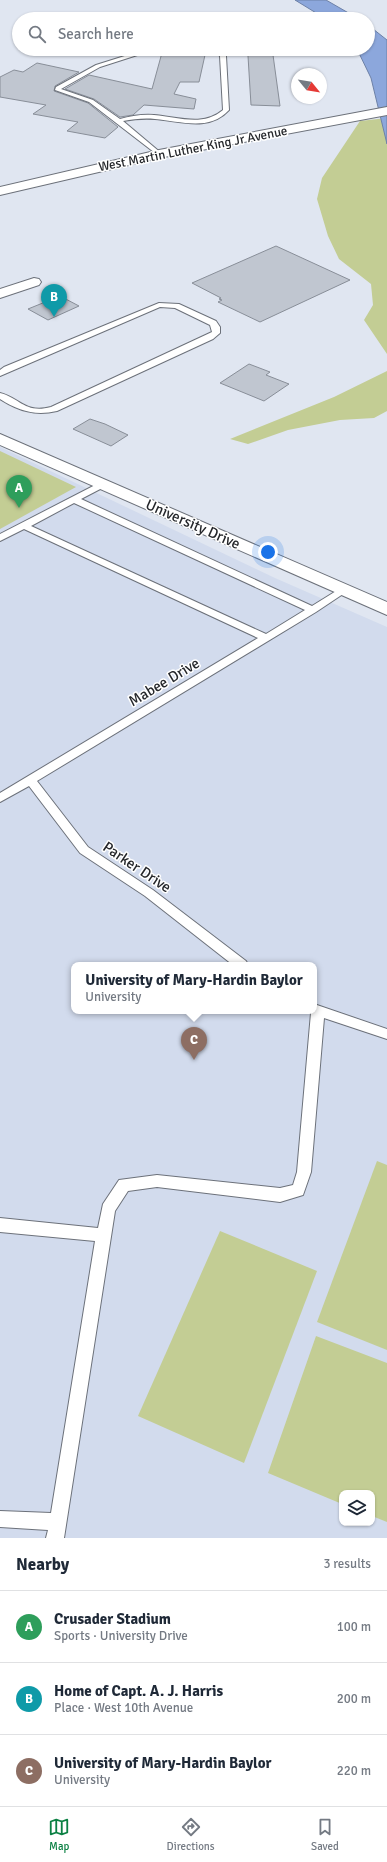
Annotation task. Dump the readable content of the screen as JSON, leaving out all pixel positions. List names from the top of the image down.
{
  "streets": {
    "street": ["West Martin Luther King Jr Avenue", "University Drive"],
    "lane": ["Mabee Drive", "Parker Drive"]
  },
  "crossings": [
    ["University Drive", "Mabee Drive"],
    ["Mabee Drive", "Parker Drive"]
  ],
  "north": "bottom right",
  "page": {
    "search": "Search here",
    "pins": ["B", "A", "C"],
    "popup": ["University of Mary-Hardin Baylor", "University"],
    "heading": ["Nearby", "3 results"],
    "list": [
      {
        "mark": "A",
        "name": "Crusader Stadium",
        "note": "Sports · University Drive",
        "value": "100 m"
      },
      {
        "mark": "B",
        "name": "Home of Capt. A. J. Harris",
        "note": "Place · West 10th Avenue",
        "value": "200 m"
      },
      {
        "mark": "C",
        "name": "University of Mary-Hardin Baylor",
        "note": "University",
        "value": "220 m"
      }
    ],
    "nav": ["Map", "Directions", "Saved"]
  }
}
